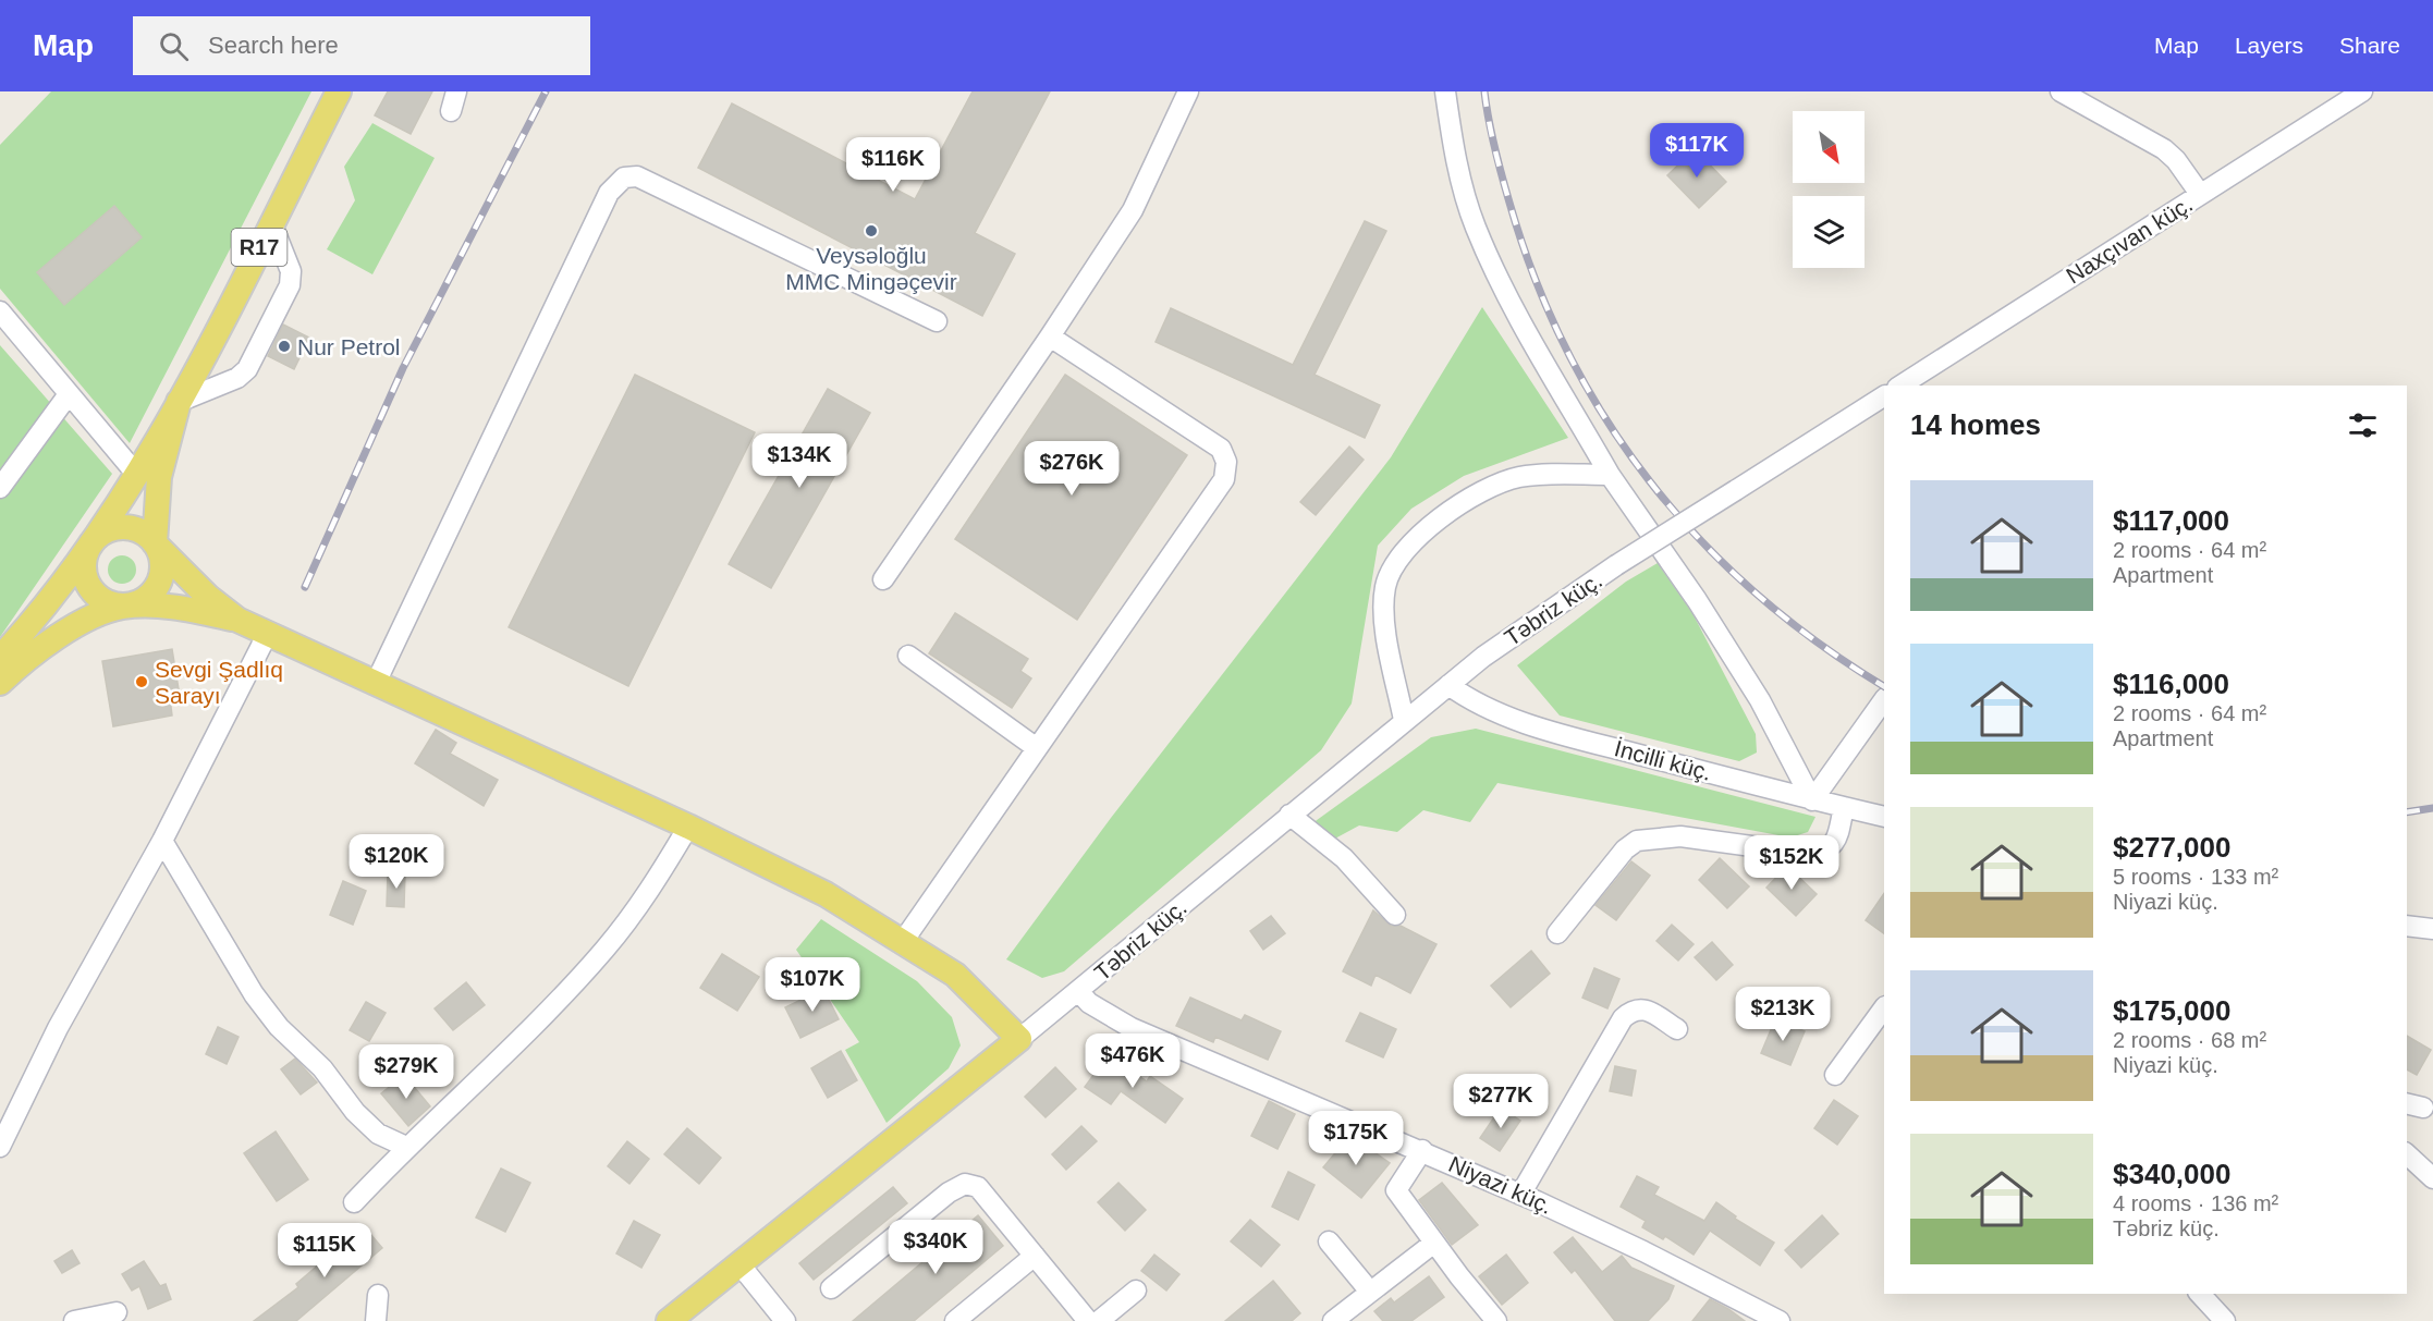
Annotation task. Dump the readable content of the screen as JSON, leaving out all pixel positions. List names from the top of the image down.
{
  "streets": {
    "main road": ["R17", "Təbriz küç."],
    "street": ["Naxçıvan küç.", "İncilli küç.", "Niyazi küç."]
  },
  "crossings": [
    ["Təbriz küç.", "İncilli küç."],
    ["Təbriz küç.", "Niyazi küç."]
  ],
  "places": ["Veysəloğlu MMC Mingəçevir", "Nur Petrol", "Sevgi Şadlıq Sarayı"],
  "north": "bottom right",
  "page": {
    "header": "Map",
    "search": "Search here",
    "nav": ["Map", "Layers", "Share"],
    "price": [
      "$117K",
      "$116K",
      "$134K",
      "$276K",
      "$120K",
      "$152K",
      "$107K",
      "$213K",
      "$476K",
      "$279K",
      "$277K",
      "$175K",
      "$340K",
      "$115K"
    ],
    "heading": "14 homes",
    "list": [
      {
        "name": "$117,000",
        "note": "2 rooms · 64 m² · Apartment"
      },
      {
        "name": "$116,000",
        "note": "2 rooms · 64 m² · Apartment"
      },
      {
        "name": "$277,000",
        "note": "5 rooms · 133 m² · Niyazi küç."
      },
      {
        "name": "$175,000",
        "note": "2 rooms · 68 m² · Niyazi küç."
      },
      {
        "name": "$340,000",
        "note": "4 rooms · 136 m² · Təbriz küç."
      }
    ]
  }
}
